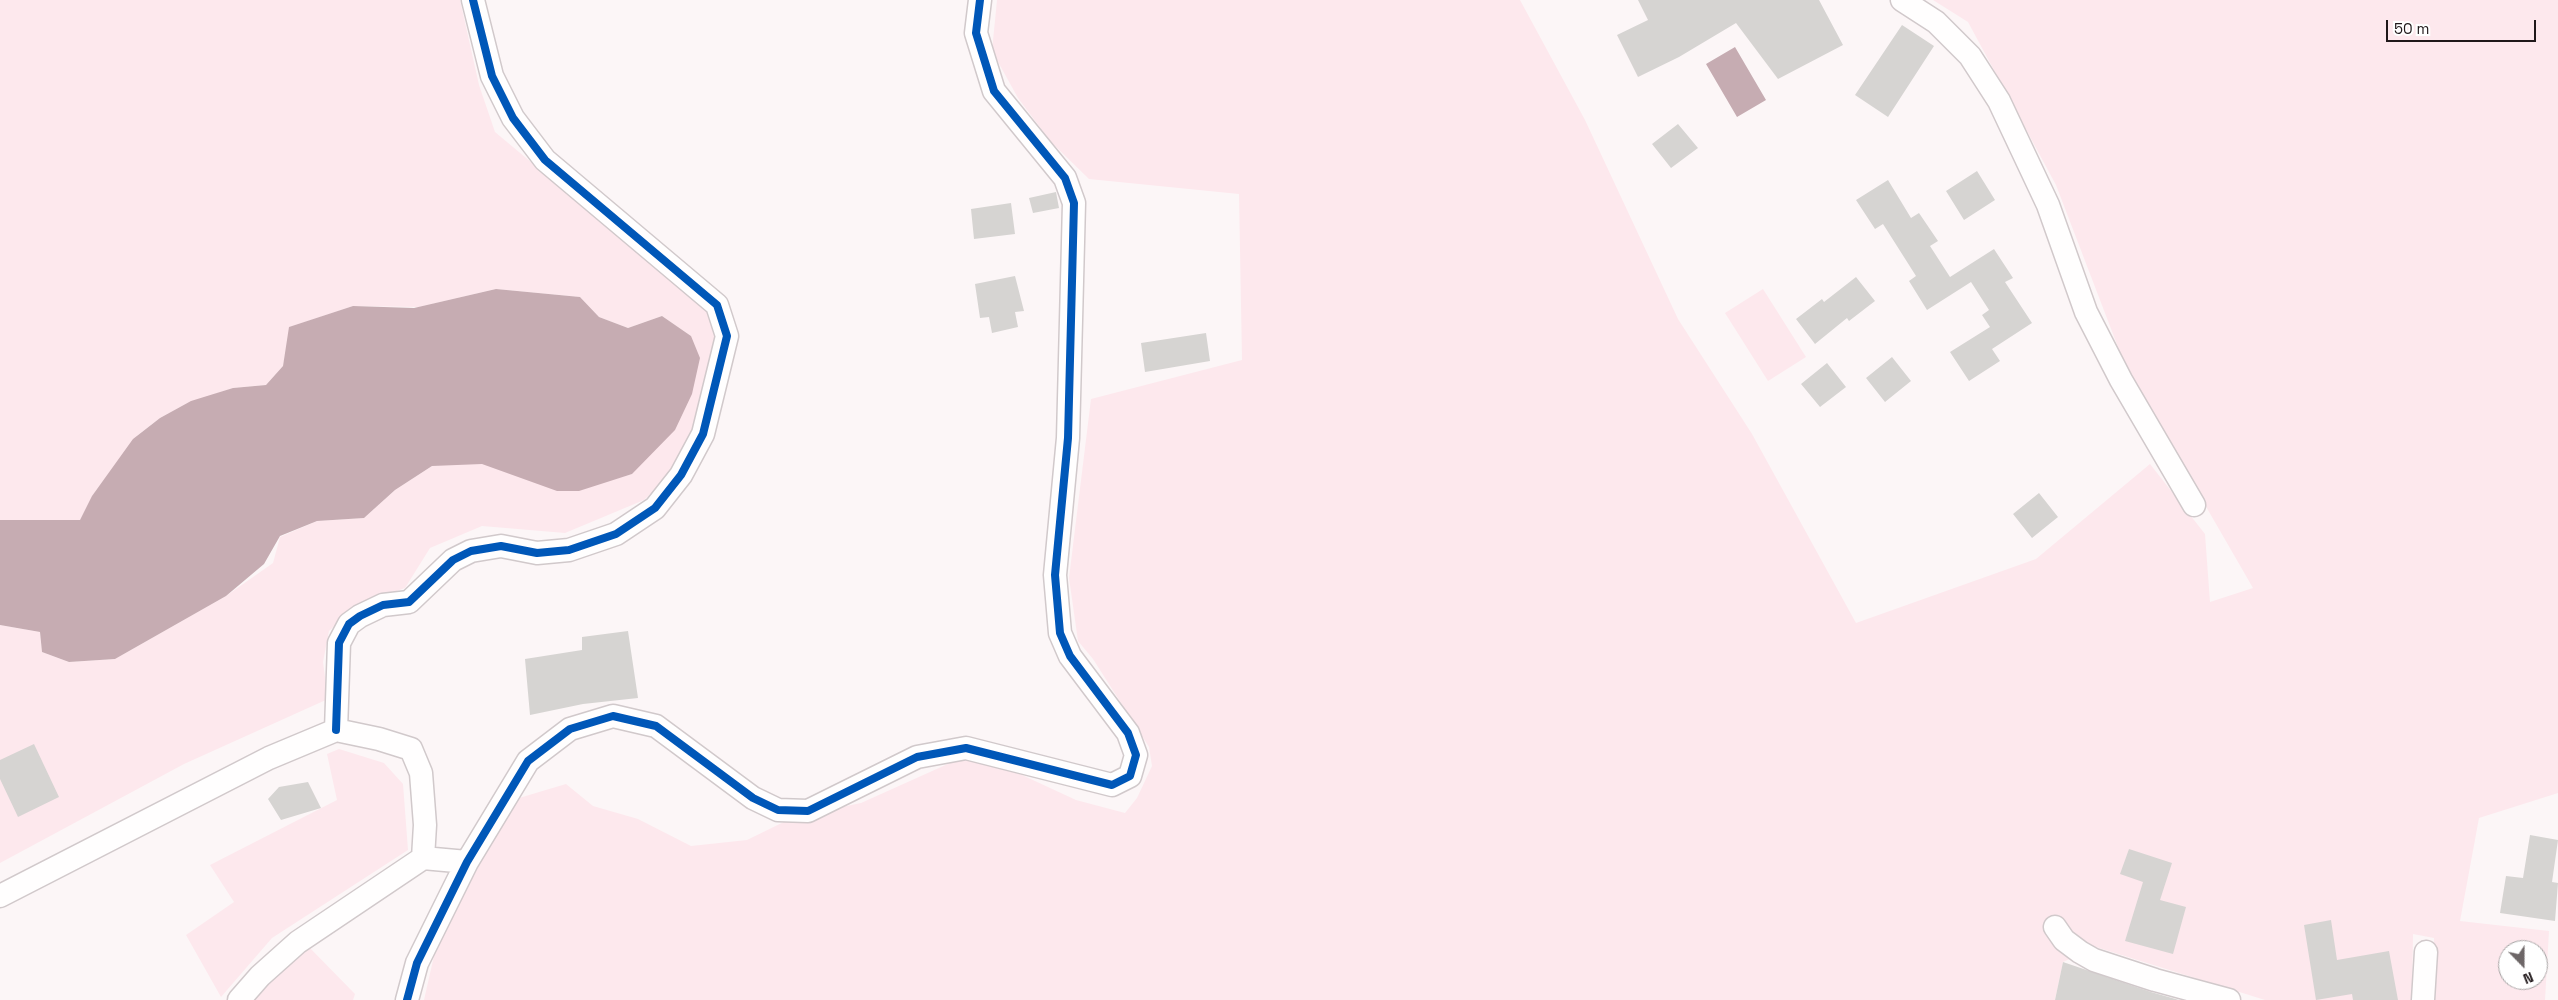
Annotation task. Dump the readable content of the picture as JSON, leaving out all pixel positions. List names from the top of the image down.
{
  "scale_bar": "50 m",
  "north": "bottom"
}
